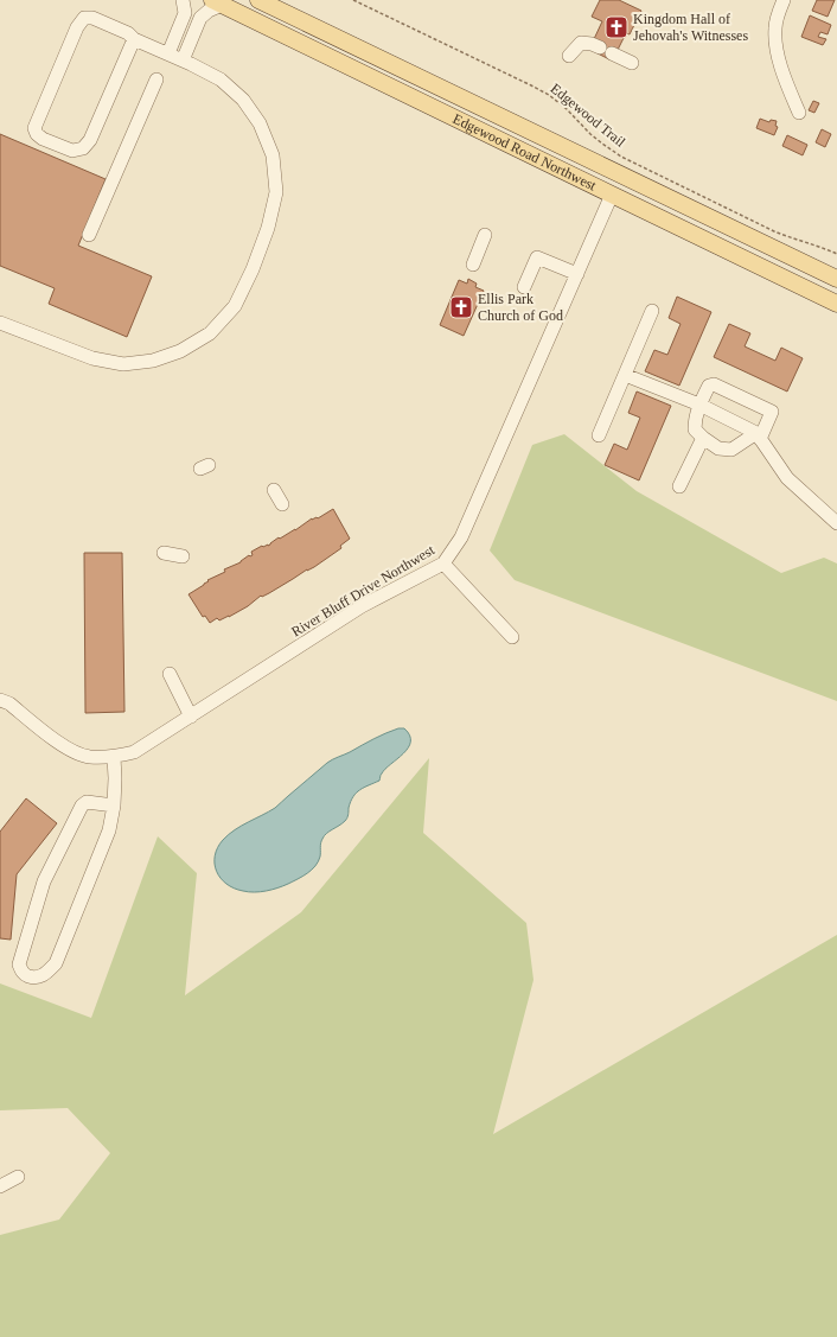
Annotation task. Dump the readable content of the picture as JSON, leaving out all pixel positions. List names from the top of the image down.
{
  "streets": {
    "main road": ["Edgewood Road Northwest"],
    "street": ["River Bluff Drive Northwest"],
    "path": ["Edgewood Trail"]
  },
  "crossings": [
    ["Edgewood Road Northwest", "River Bluff Drive Northwest"]
  ],
  "places": {
    "church": ["Kingdom Hall of Jehovah's Witnesses", "Ellis Park Church of God"]
  }
}
